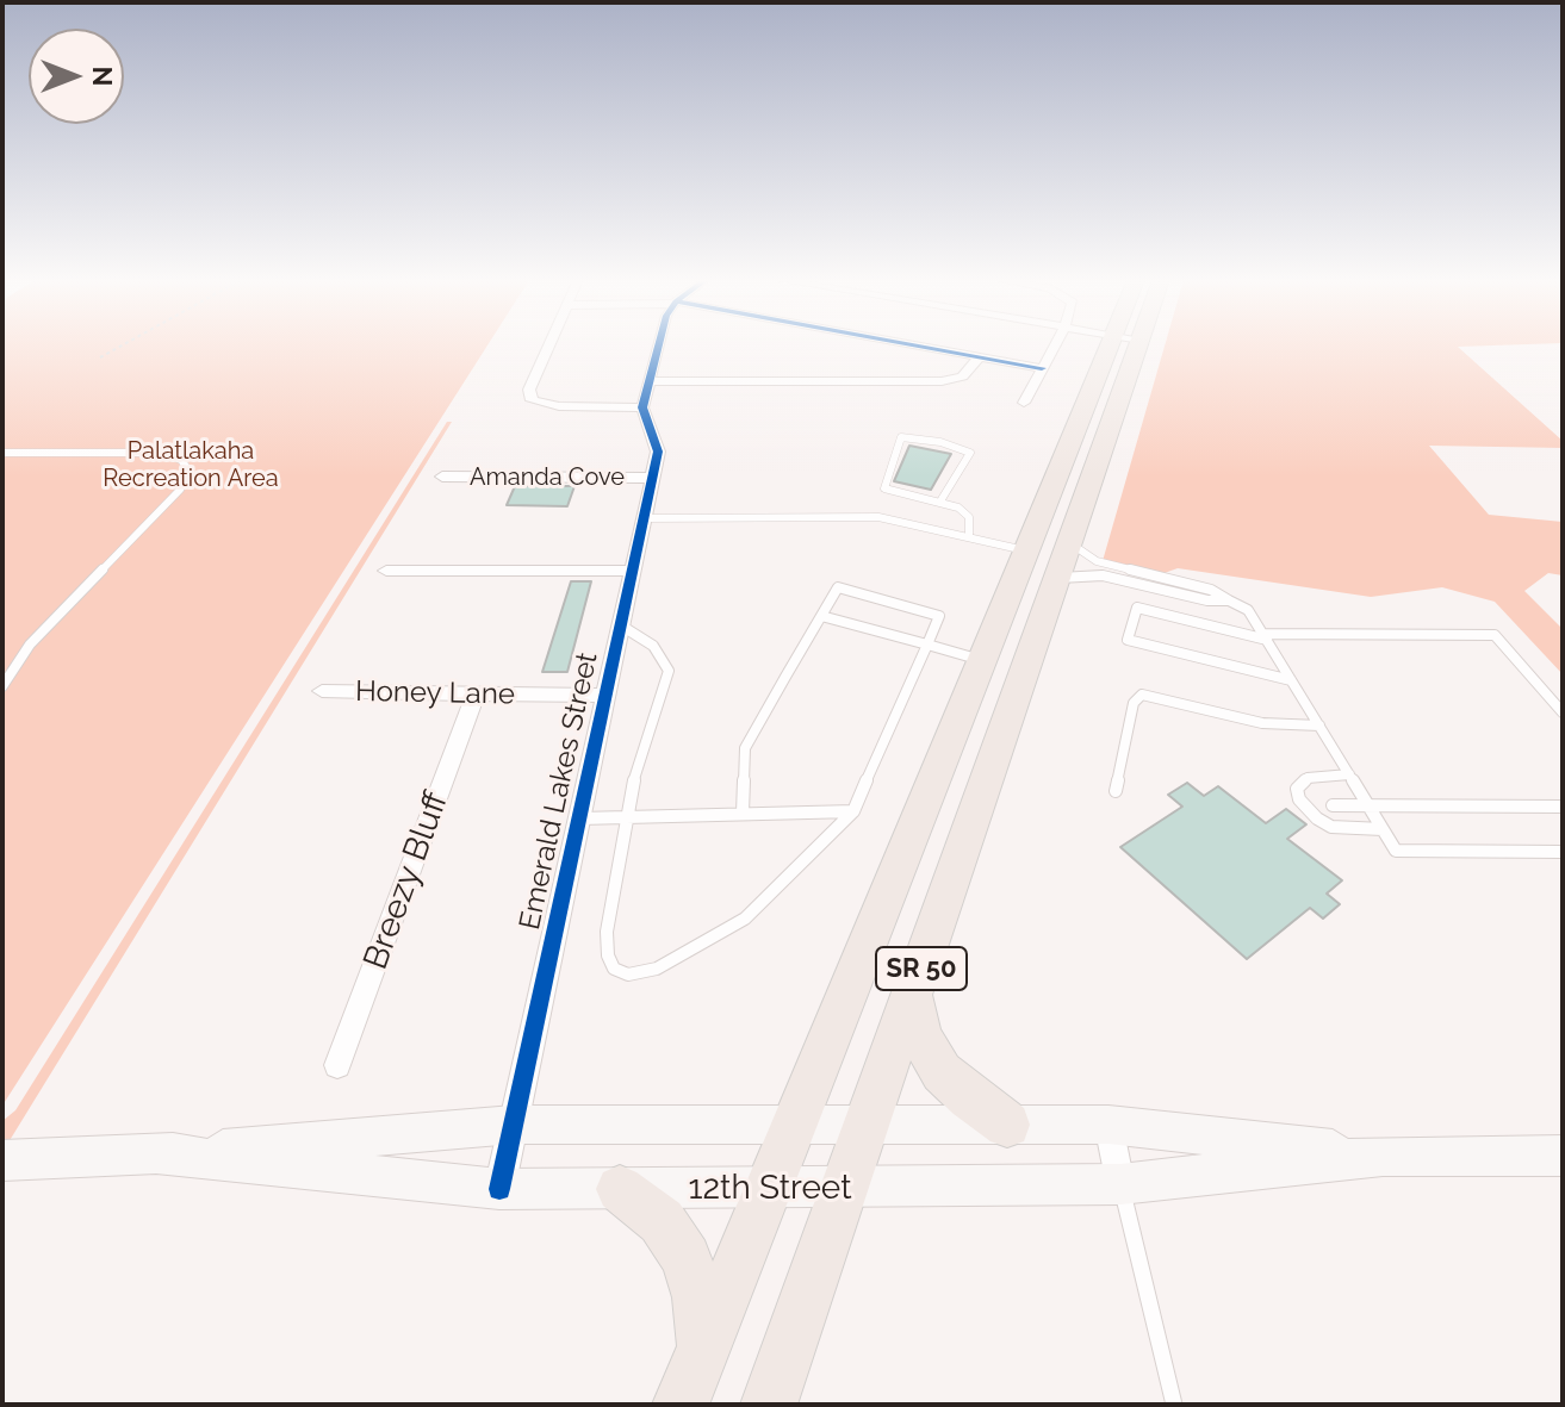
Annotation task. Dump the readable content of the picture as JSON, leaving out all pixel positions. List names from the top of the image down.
{
  "streets": {
    "highway": ["SR 50"],
    "main road": ["12th Street"],
    "street": [
      "Amanda Cove",
      "Honey Lane",
      "Emerald Lakes Street",
      "Breezy Bluff"
    ]
  },
  "crossings": [
    ["Amanda Cove", "Emerald Lakes Street"],
    ["Honey Lane", "Emerald Lakes Street"],
    ["Honey Lane", "Breezy Bluff"],
    ["Emerald Lakes Street", "12th Street"],
    ["SR 50", "12th Street"]
  ],
  "parks": ["Palatlakaha Recreation Area"],
  "north": "right"
}
